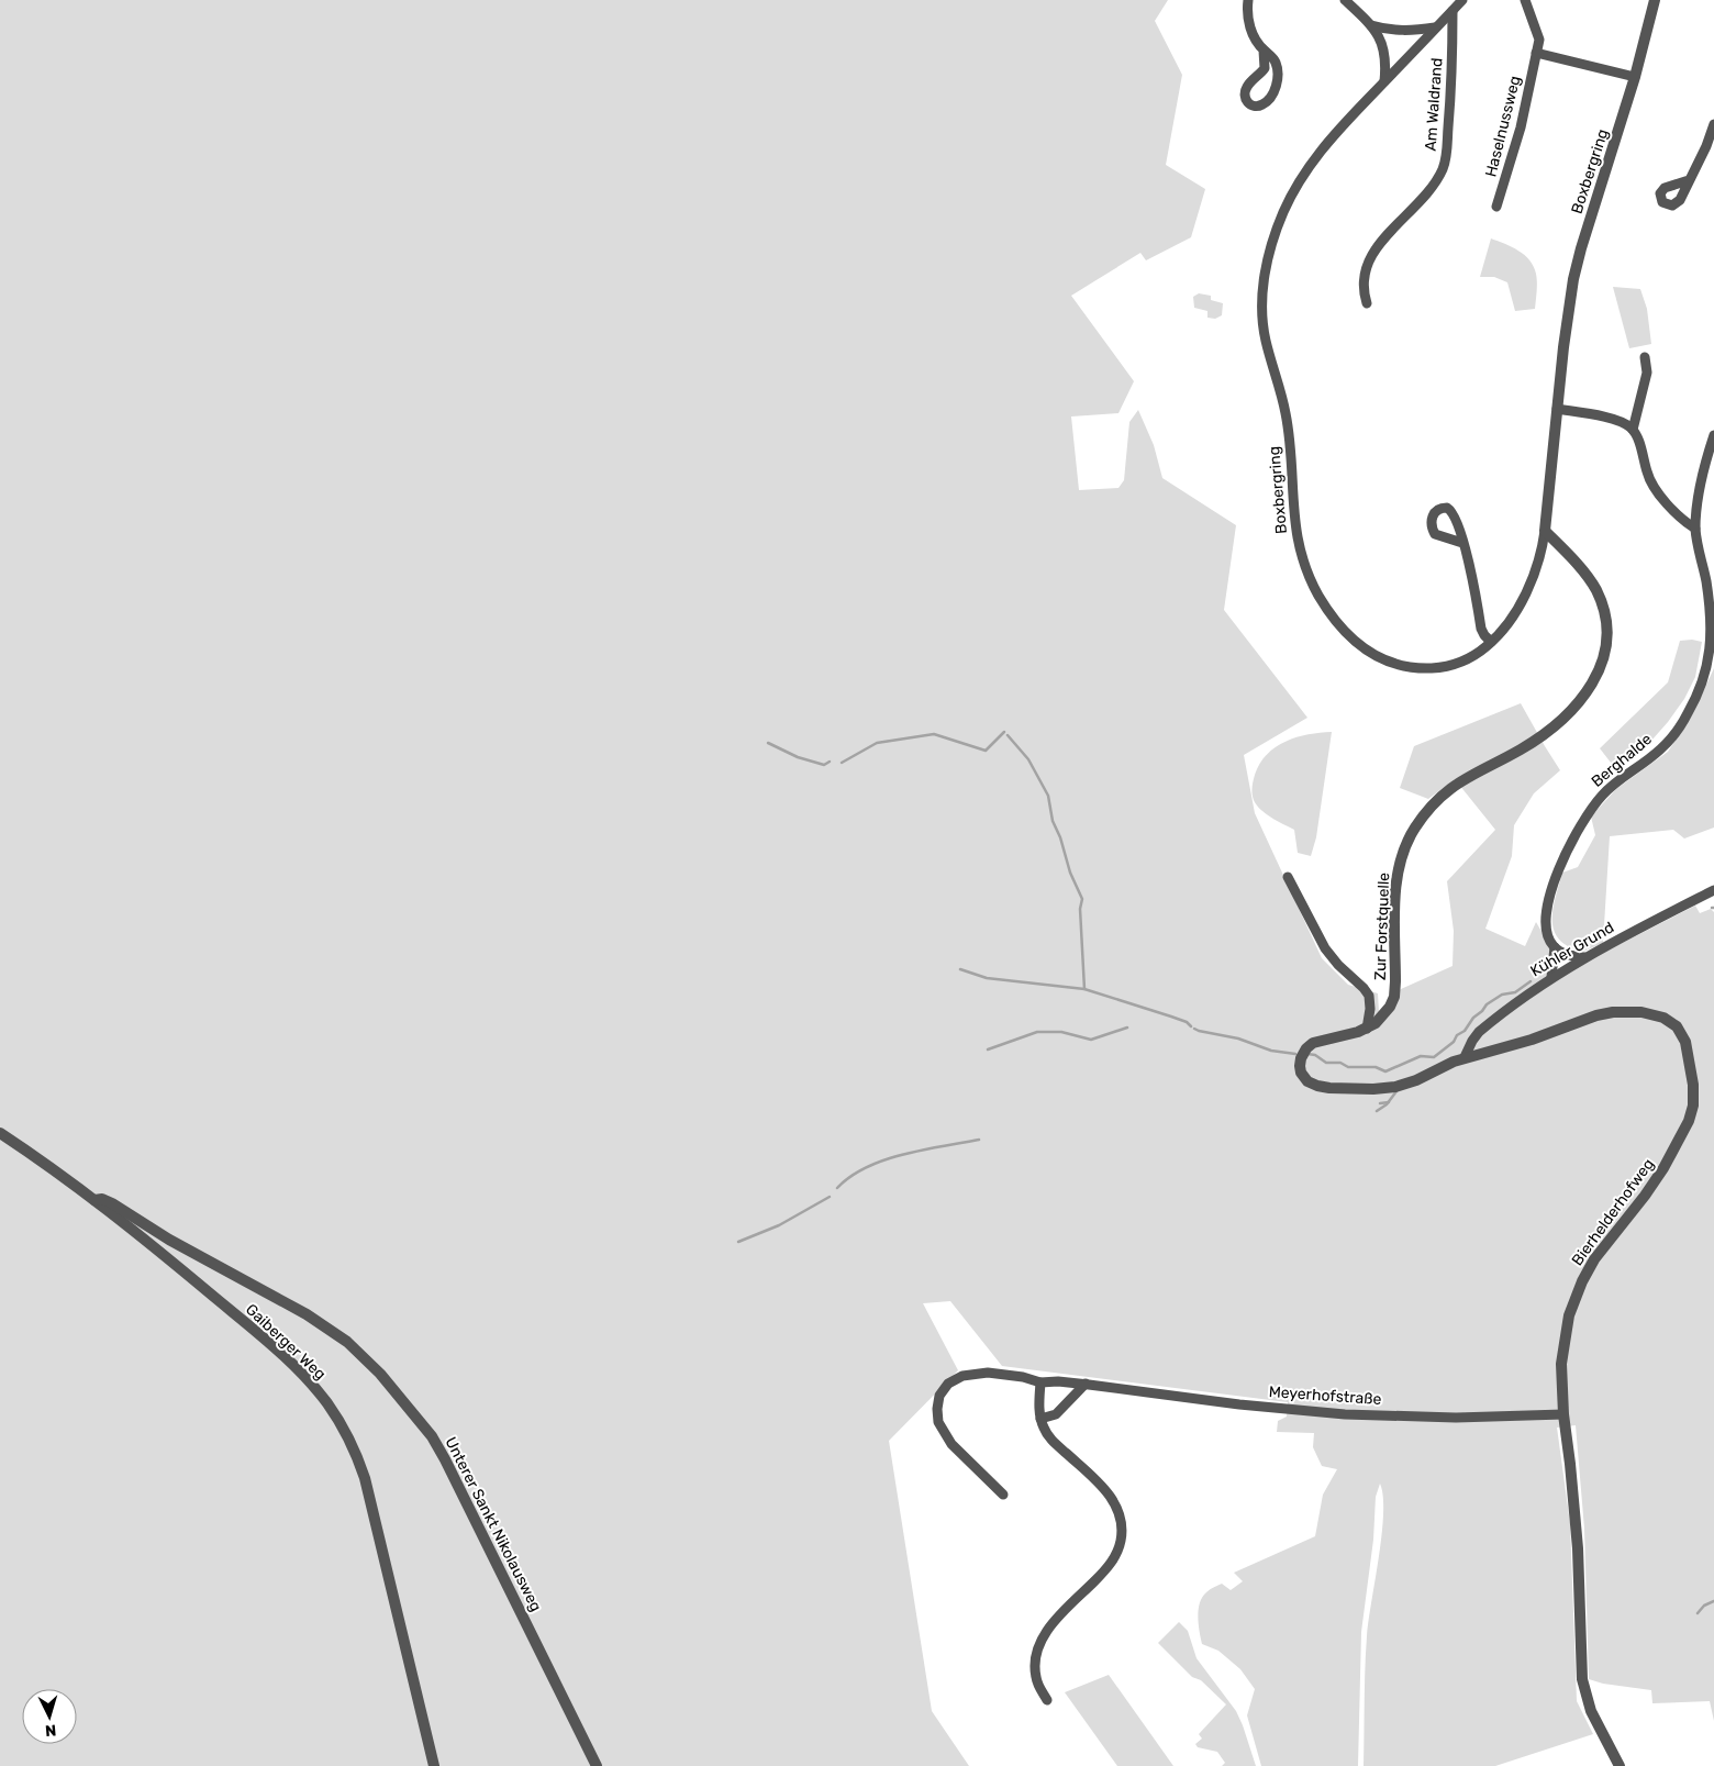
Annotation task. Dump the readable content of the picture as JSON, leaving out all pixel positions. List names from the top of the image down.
{
  "streets": {
    "street": [
      "Am Waldrand",
      "Haselnussweg",
      "Boxbergring",
      "Berghalde",
      "Zur Forstquelle",
      "Kühler Grund",
      "Bierhelderhofweg",
      "Gaiberger Weg",
      "Meyerhofstraße",
      "Unterer Sankt Nikolausweg"
    ]
  },
  "crossings": [
    ["Am Waldrand", "Boxbergring"],
    ["Boxbergring", "Zur Forstquelle"],
    ["Berghalde", "Kühler Grund"],
    ["Zur Forstquelle", "Kühler Grund"],
    ["Zur Forstquelle", "Bierhelderhofweg"],
    ["Kühler Grund", "Bierhelderhofweg"],
    ["Bierhelderhofweg", "Meyerhofstraße"],
    ["Gaiberger Weg", "Unterer Sankt Nikolausweg"]
  ],
  "north": "bottom"
}
